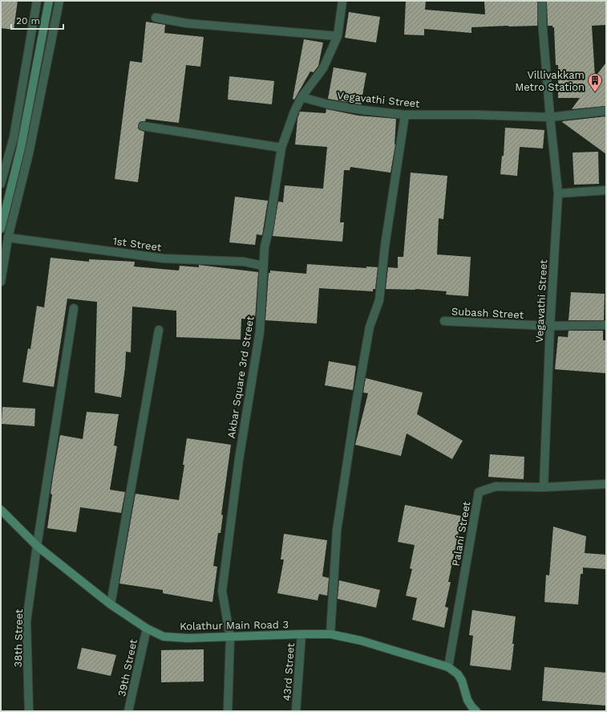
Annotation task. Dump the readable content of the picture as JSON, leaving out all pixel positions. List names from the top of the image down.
{
  "streets": {
    "main road": ["Kolathur Main Road 3"],
    "street": [
      "Vegavathi Street",
      "1st Street",
      "Subash Street",
      "Akbar Square 3rd Street",
      "Palani Street",
      "38th Street",
      "39th Street",
      "43rd Street"
    ]
  },
  "crossings": [
    ["Vegavathi Street", "Subash Street"],
    ["Vegavathi Street", "Akbar Square 3rd Street"],
    ["Vegavathi Street", "Palani Street"],
    ["1st Street", "Akbar Square 3rd Street"],
    ["Akbar Square 3rd Street", "Kolathur Main Road 3"],
    ["Palani Street", "Kolathur Main Road 3"],
    ["Kolathur Main Road 3", "38th Street"],
    ["Kolathur Main Road 3", "39th Street"],
    ["Kolathur Main Road 3", "43rd Street"]
  ],
  "places": {
    "building": ["Villivakkam Metro Station"]
  },
  "scale_bar": "20 m"
}
